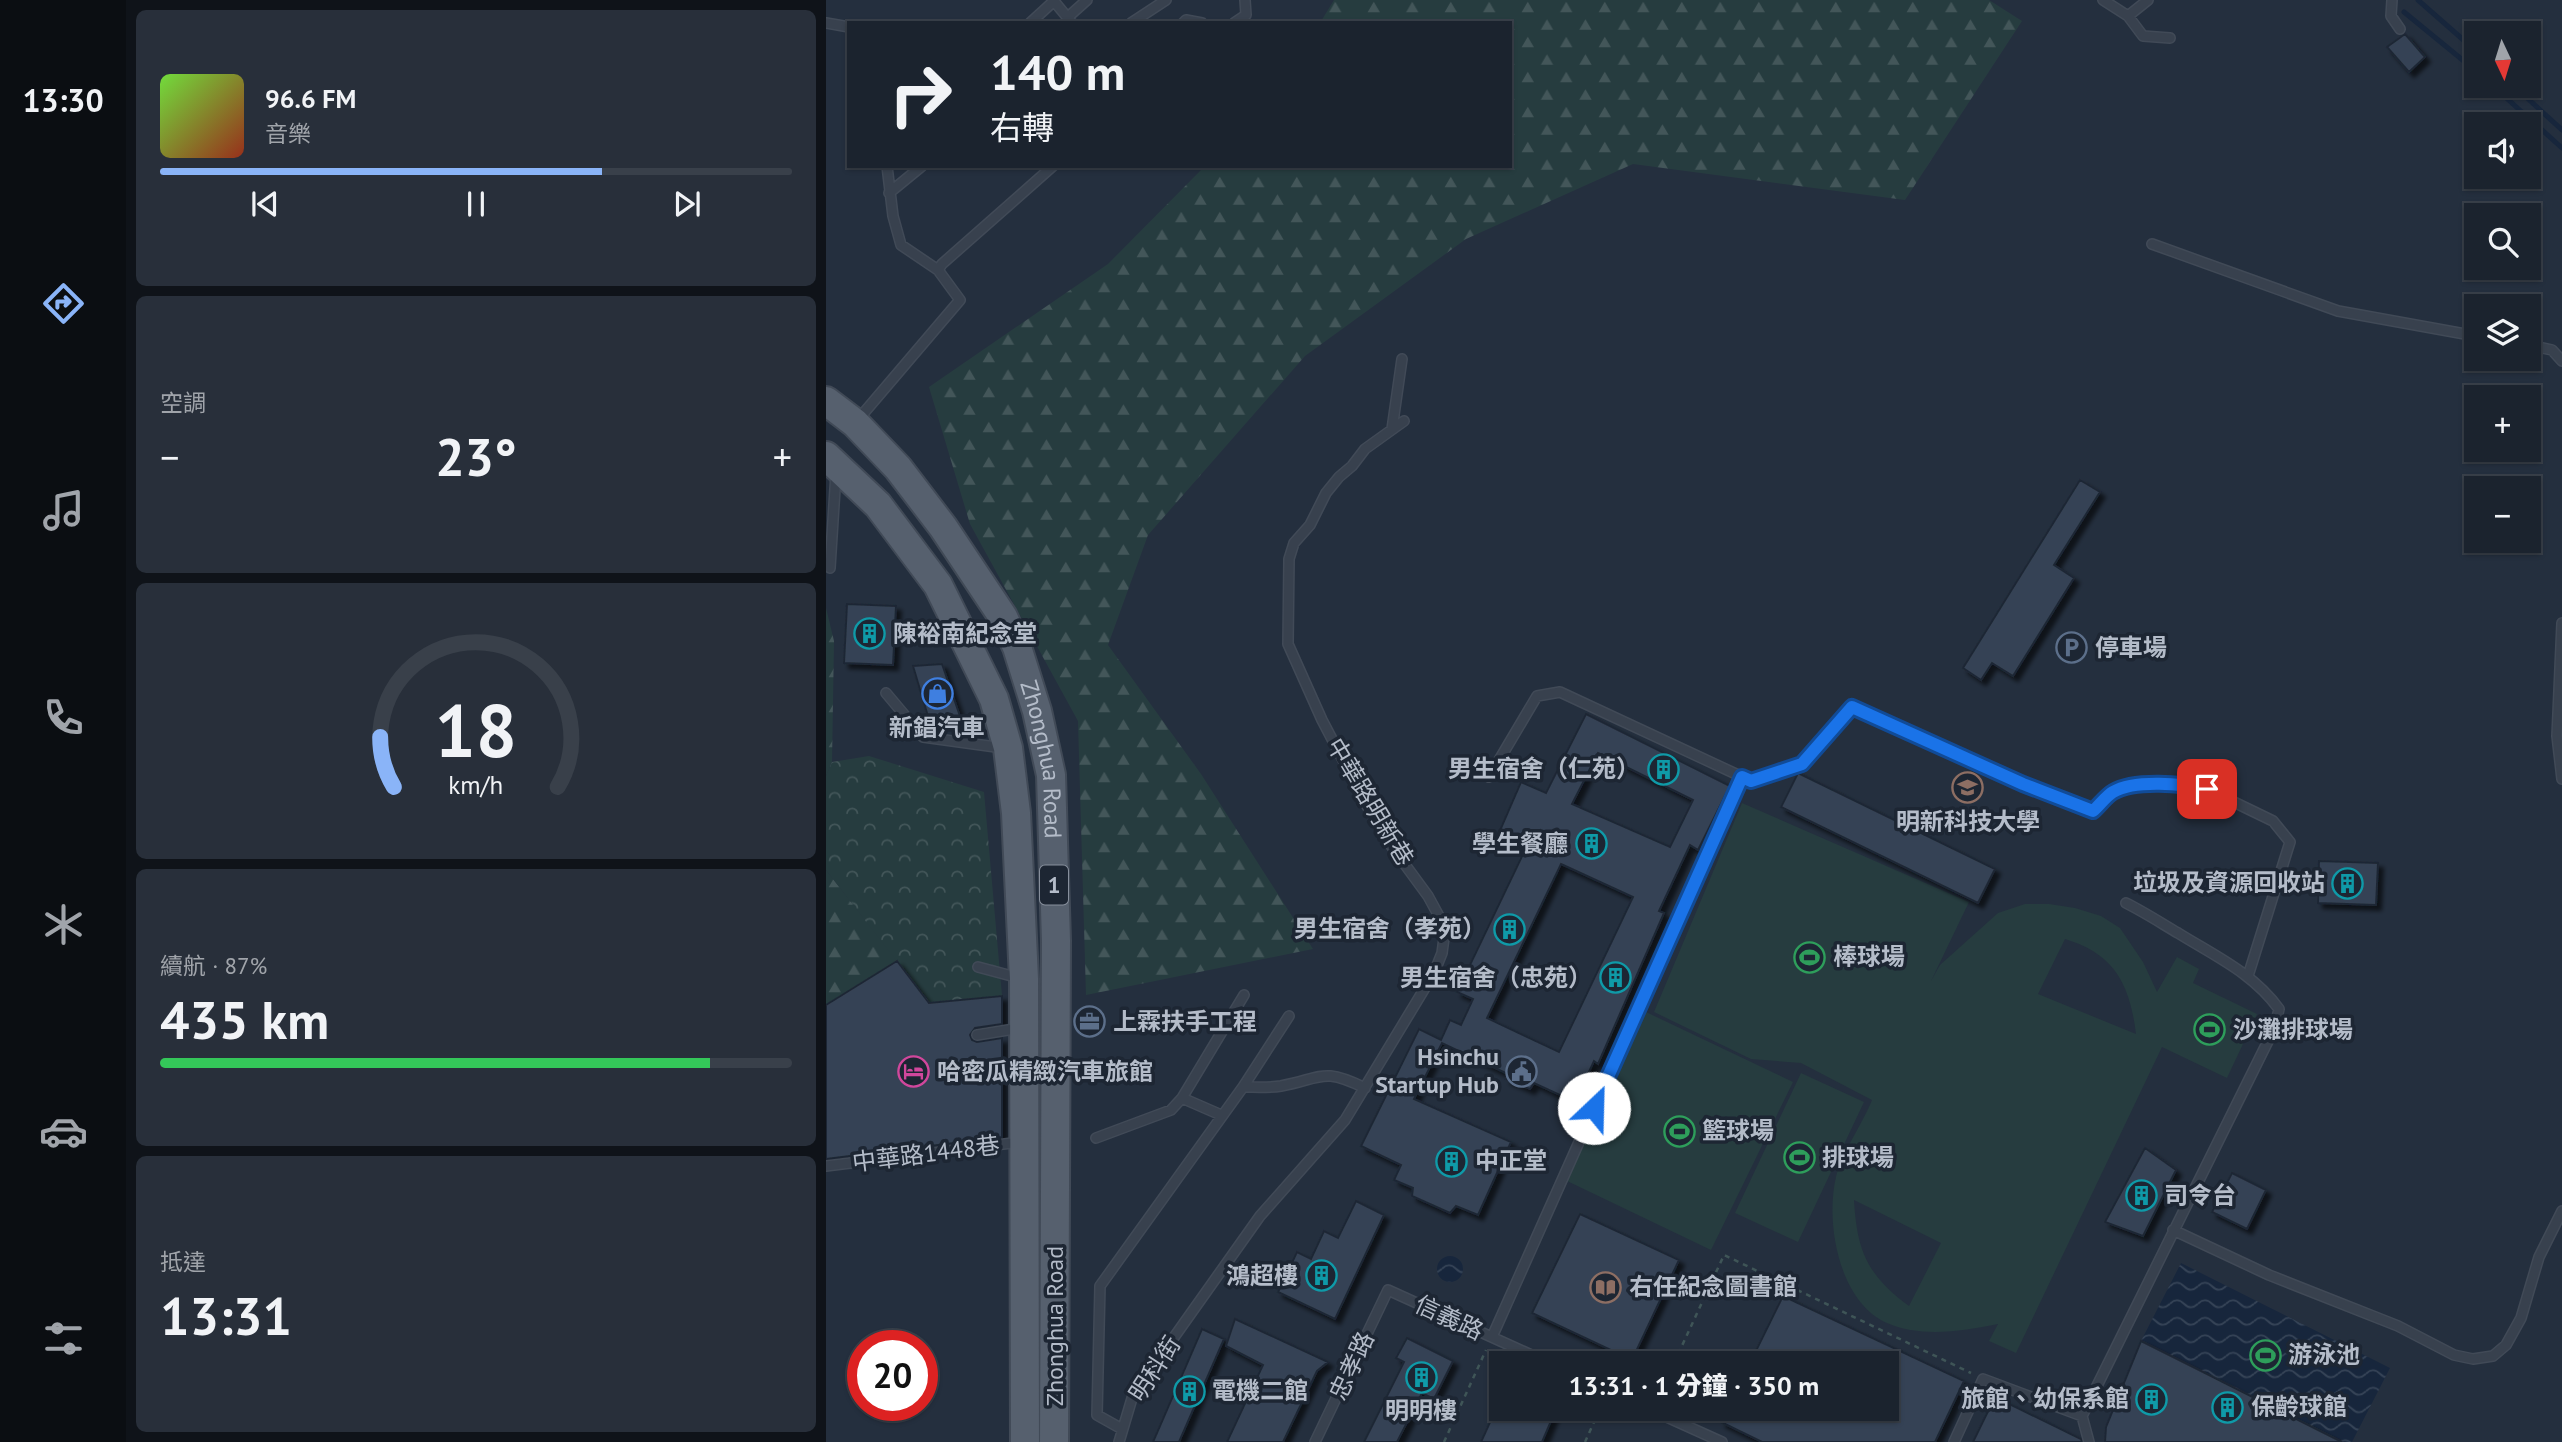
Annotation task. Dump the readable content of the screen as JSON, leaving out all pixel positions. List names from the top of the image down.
{
  "streets": {
    "main road": ["Zhonghua Road", "1"],
    "lane": [
      "中華路明新巷",
      "中華路1448巷",
      "信義路",
      "忠孝路",
      "明科街"
    ]
  },
  "crossings": [
    ["Zhonghua Road", "中華路1448巷"],
    ["中華路明新巷", "明科街"],
    ["信義路", "忠孝路"]
  ],
  "places": {
    "building": [
      "陳裕南紀念堂",
      "男生宿舍（仁苑）",
      "學生餐廳",
      "垃圾及資源回收站",
      "男生宿舍（孝苑）",
      "男生宿舍（忠苑）",
      "中正堂",
      "司令台",
      "鴻超樓",
      "明明樓",
      "電機二館",
      "旅館、幼保系館",
      "保齡球館"
    ],
    "parking": ["停車場"],
    "shop": ["新錩汽車"],
    "school or university": ["明新科技大學"],
    "sports": [
      "棒球場",
      "沙灘排球場",
      "籃球場",
      "排球場",
      "游泳池"
    ],
    "office": ["上霖扶手工程"],
    "public building": ["Hsinchu Startup Hub"],
    "hotel": ["哈密瓜精緻汽車旅館"],
    "library": ["右任紀念圖書館"]
  },
  "north": "bottom",
  "page": {
    "tabs": "13:30",
    "map_buttons": ["+", "−"],
    "turn": ["140 m", "右轉"],
    "song": ["96.6 FM", "音樂"],
    "tile": [
      "空調",
      ["續航 · 87%", "435 km"],
      ["抵達", "13:31"]
    ],
    "heat": ["−", "23°", "+"],
    "limit": "20",
    "trip": "13:31 · 1 分鐘 · 350 m",
    "gauge": ["18", "km/h"]
  }
}
